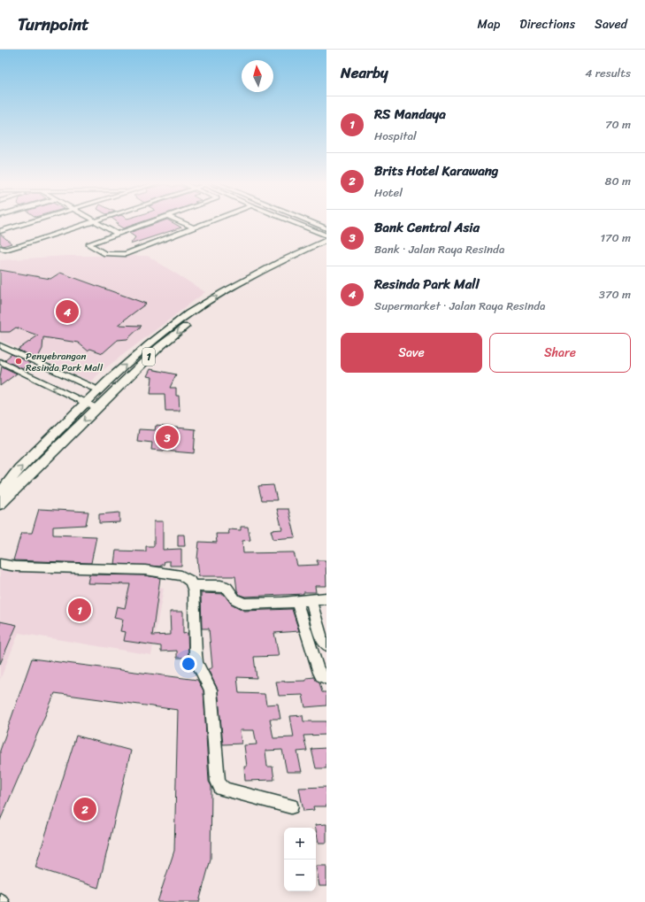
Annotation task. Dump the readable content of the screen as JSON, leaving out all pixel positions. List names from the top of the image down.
{
  "streets": {
    "main road": ["1"]
  },
  "places": ["Penyebrangan Resinda Park Mall"],
  "north": "top",
  "page": {
    "header": "Turnpoint",
    "nav": ["Map", "Directions", "Saved"],
    "heading": ["Nearby", "4 results"],
    "list": [
      {
        "mark": "1",
        "name": "RS Mandaya",
        "note": "Hospital",
        "value": "70 m"
      },
      {
        "mark": "2",
        "name": "Brits Hotel Karawang",
        "note": "Hotel",
        "value": "80 m"
      },
      {
        "mark": "3",
        "name": "Bank Central Asia",
        "note": "Bank · Jalan Raya Resinda",
        "value": "170 m"
      },
      {
        "mark": "4",
        "name": "Resinda Park Mall",
        "note": "Supermarket · Jalan Raya Resinda",
        "value": "370 m"
      }
    ],
    "pins": [
      "4",
      "3",
      "1",
      "2"
    ],
    "buttons": ["Save", "Share"],
    "map_buttons": ["+", "−"]
  }
}
